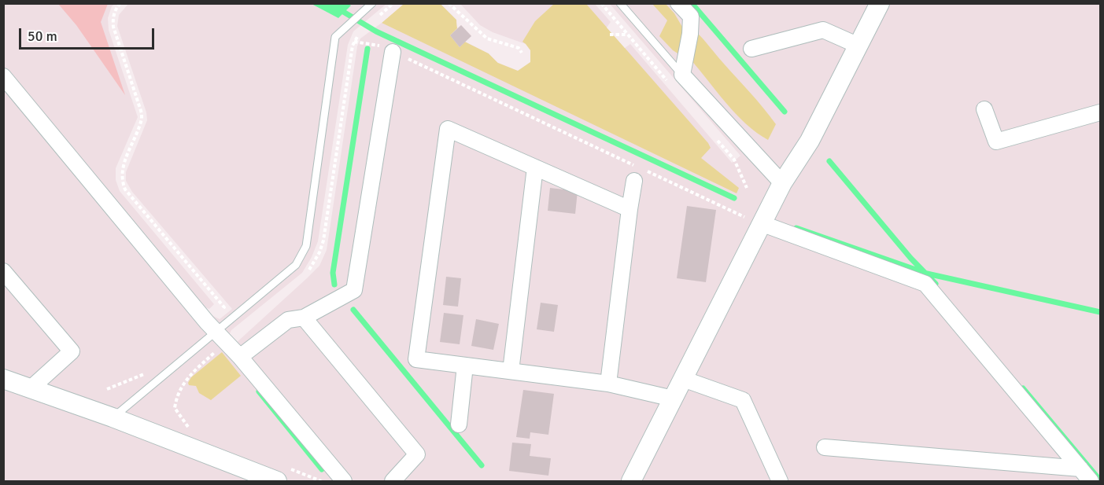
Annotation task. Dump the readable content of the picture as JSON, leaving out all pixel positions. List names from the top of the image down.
{
  "scale_bar": "50 m"
}
